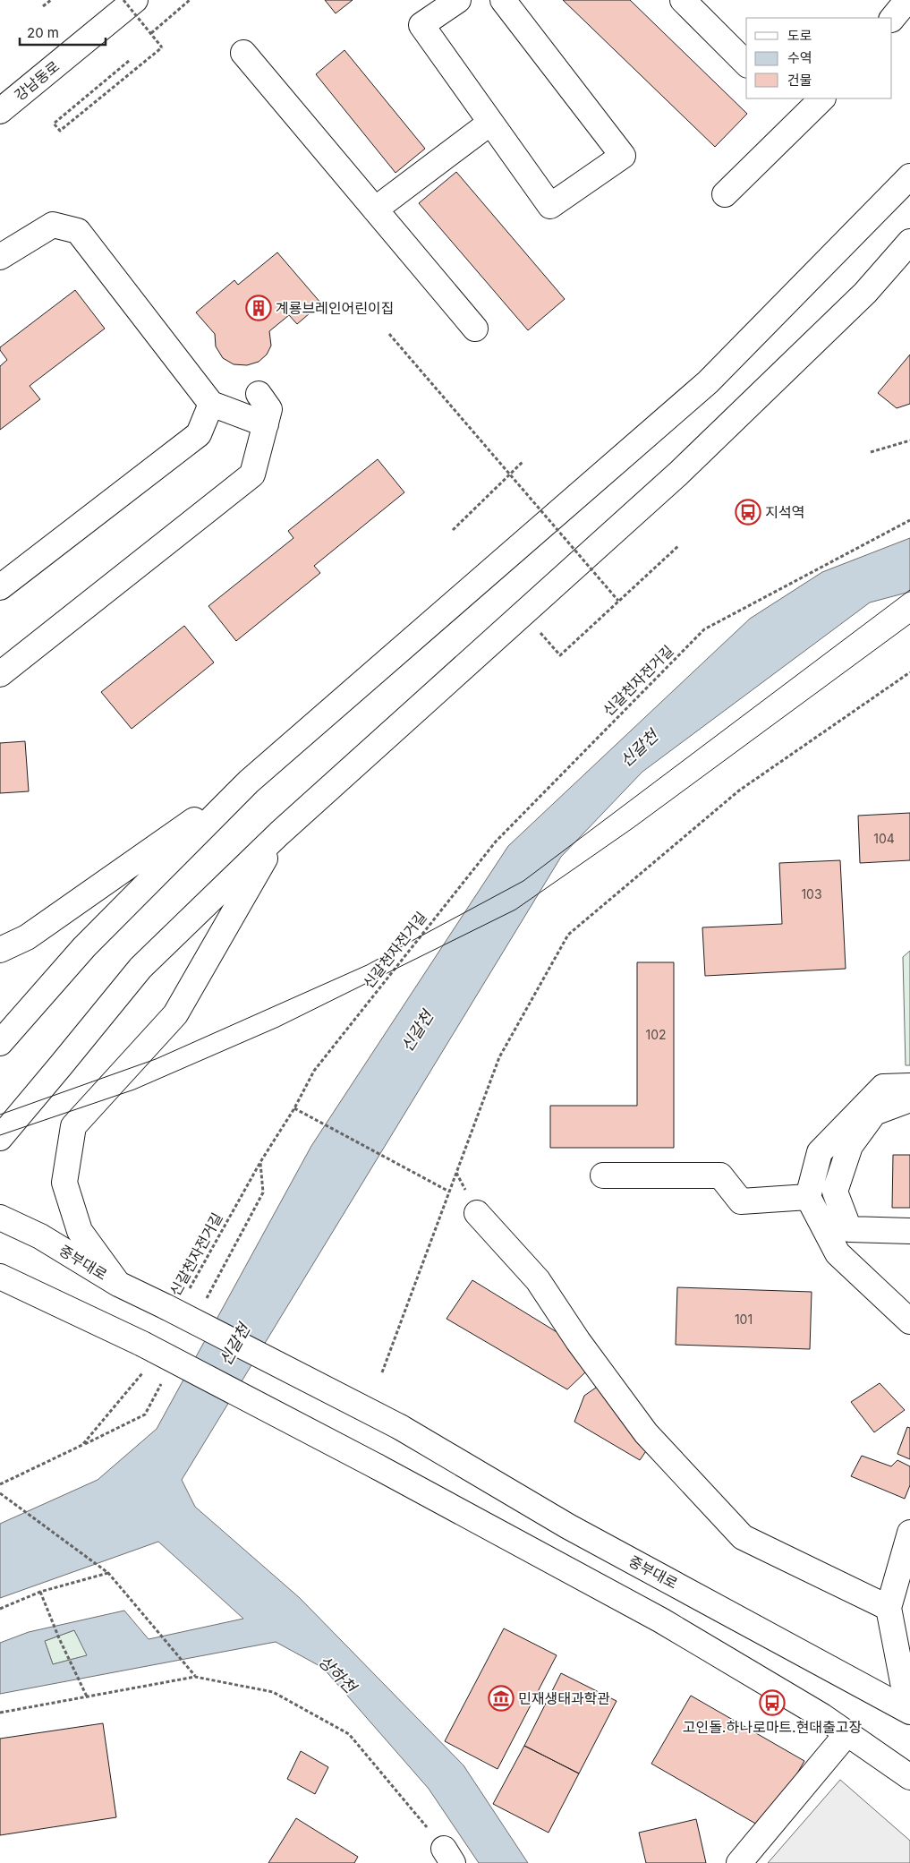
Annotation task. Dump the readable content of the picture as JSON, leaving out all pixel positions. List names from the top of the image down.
{
  "streets": {
    "main road": ["강남동로", "중부대로"],
    "path": ["신갈천자전거길"]
  },
  "water": ["신갈천", "상하천"],
  "places": {
    "building": ["계룡브레인어린이집"],
    "bus stop": ["지석역", "고인돌.하나로마트.현대출고장"],
    "museum": ["민재생태과학관"]
  },
  "house_numbers": [
    "104",
    "103",
    "102",
    "101"
  ],
  "legend": ["도로", "수역", "건물"],
  "scale_bar": "20 m"
}
